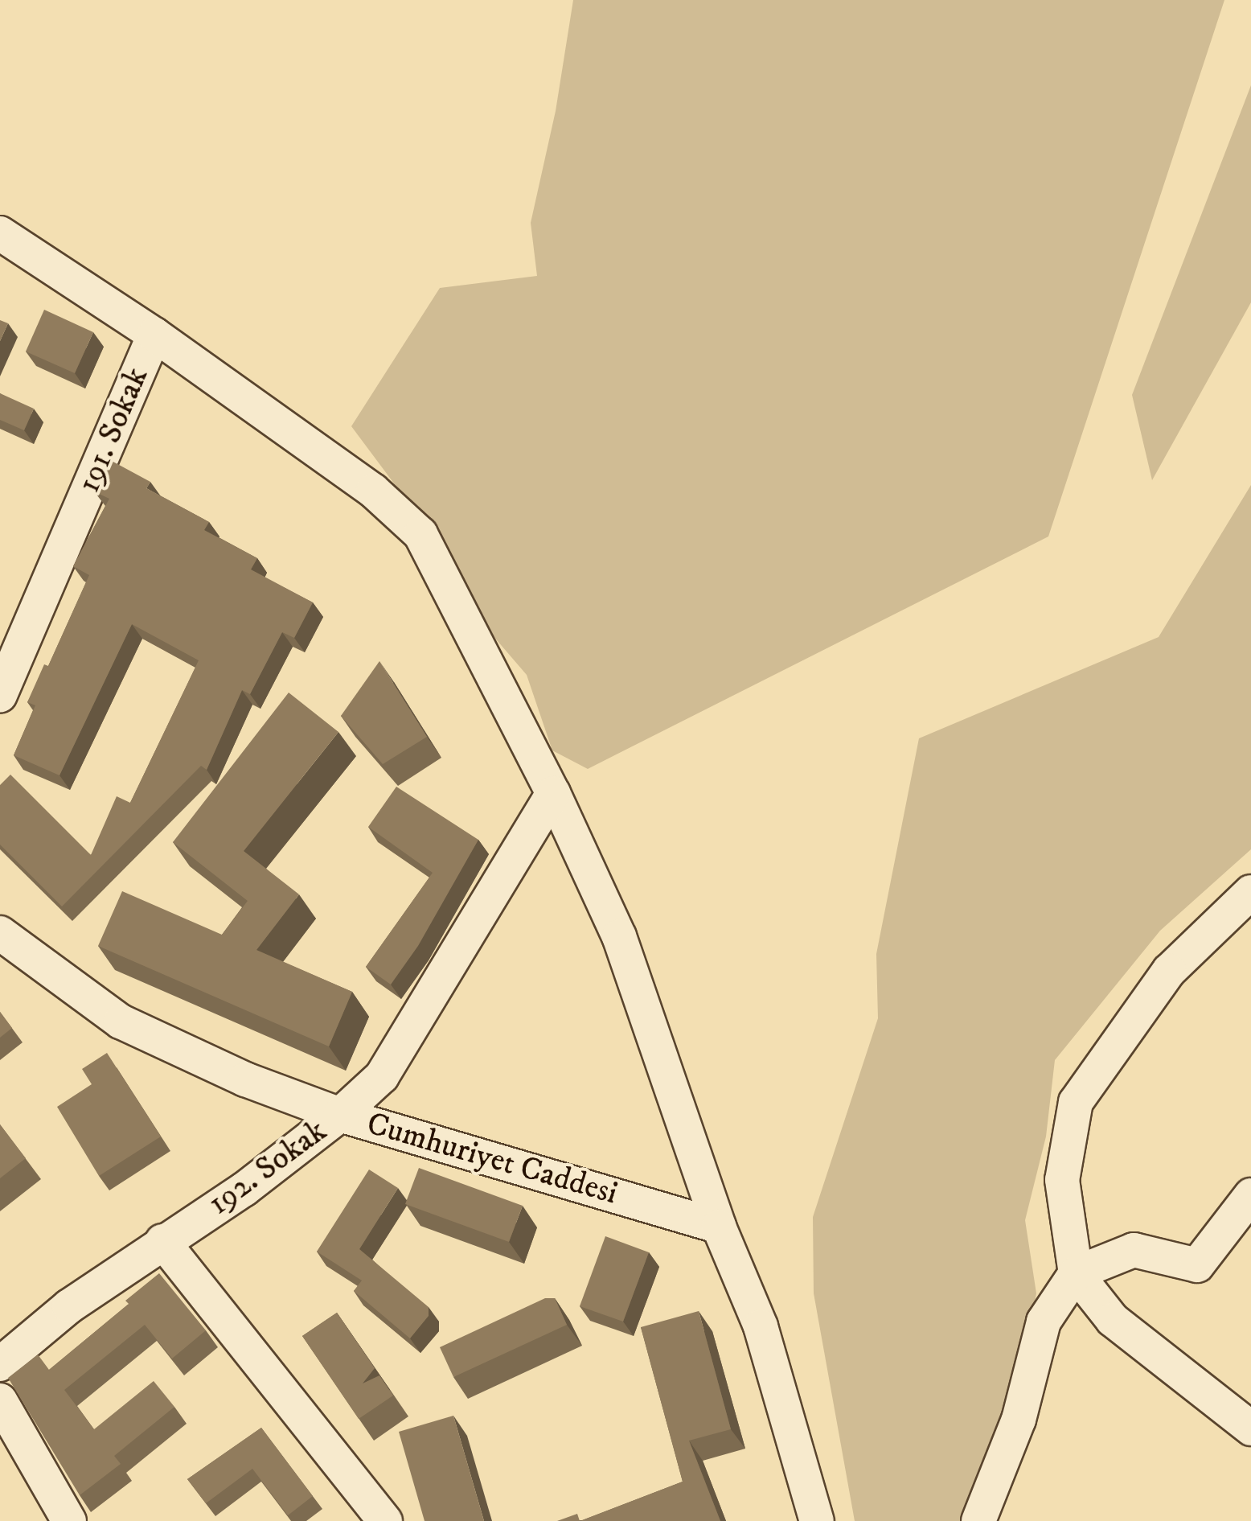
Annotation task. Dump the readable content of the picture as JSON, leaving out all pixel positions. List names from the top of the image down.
{
  "streets": {
    "street": ["191. Sokak", "Cumhuriyet Caddesi", "192. Sokak"]
  },
  "crossings": [
    ["Cumhuriyet Caddesi", "192. Sokak"]
  ]
}
